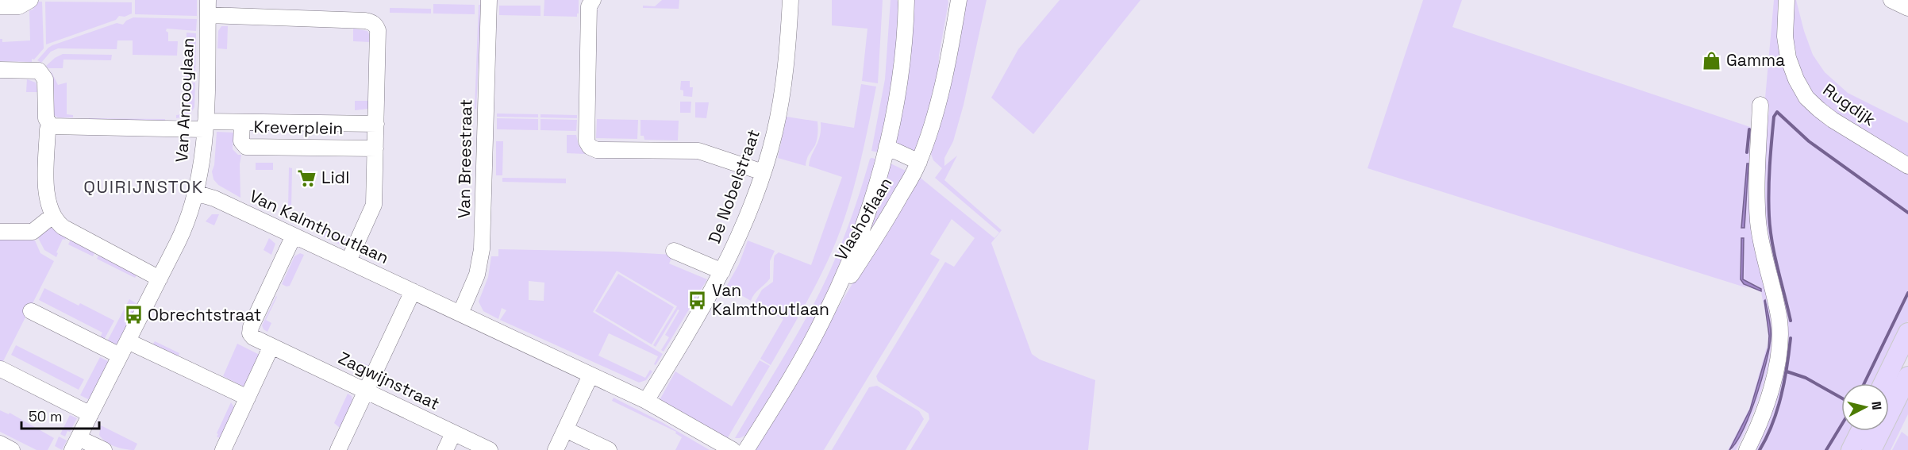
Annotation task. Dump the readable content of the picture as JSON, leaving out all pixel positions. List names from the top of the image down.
{
  "streets": {
    "street": [
      "Van Anrooylaan",
      "Rugdijk",
      "Kreverplein",
      "Van Breestraat",
      "De Nobelstraat",
      "Vlashoflaan",
      "Van Kalmthoutlaan",
      "Zagwijnstraat"
    ]
  },
  "crossings": [
    ["Van Anrooylaan", "Van Kalmthoutlaan"],
    ["Van Breestraat", "Van Kalmthoutlaan"],
    ["De Nobelstraat", "Van Kalmthoutlaan"],
    ["Van Kalmthoutlaan", "Zagwijnstraat"]
  ],
  "districts": ["QUIRIJNSTOK"],
  "places": {
    "shop": ["Gamma"],
    "supermarket": ["Lidl"],
    "bus stop": ["Van Kalmthoutlaan", "Obrechtstraat"]
  },
  "scale_bar": "50 m",
  "north": "right"
}
